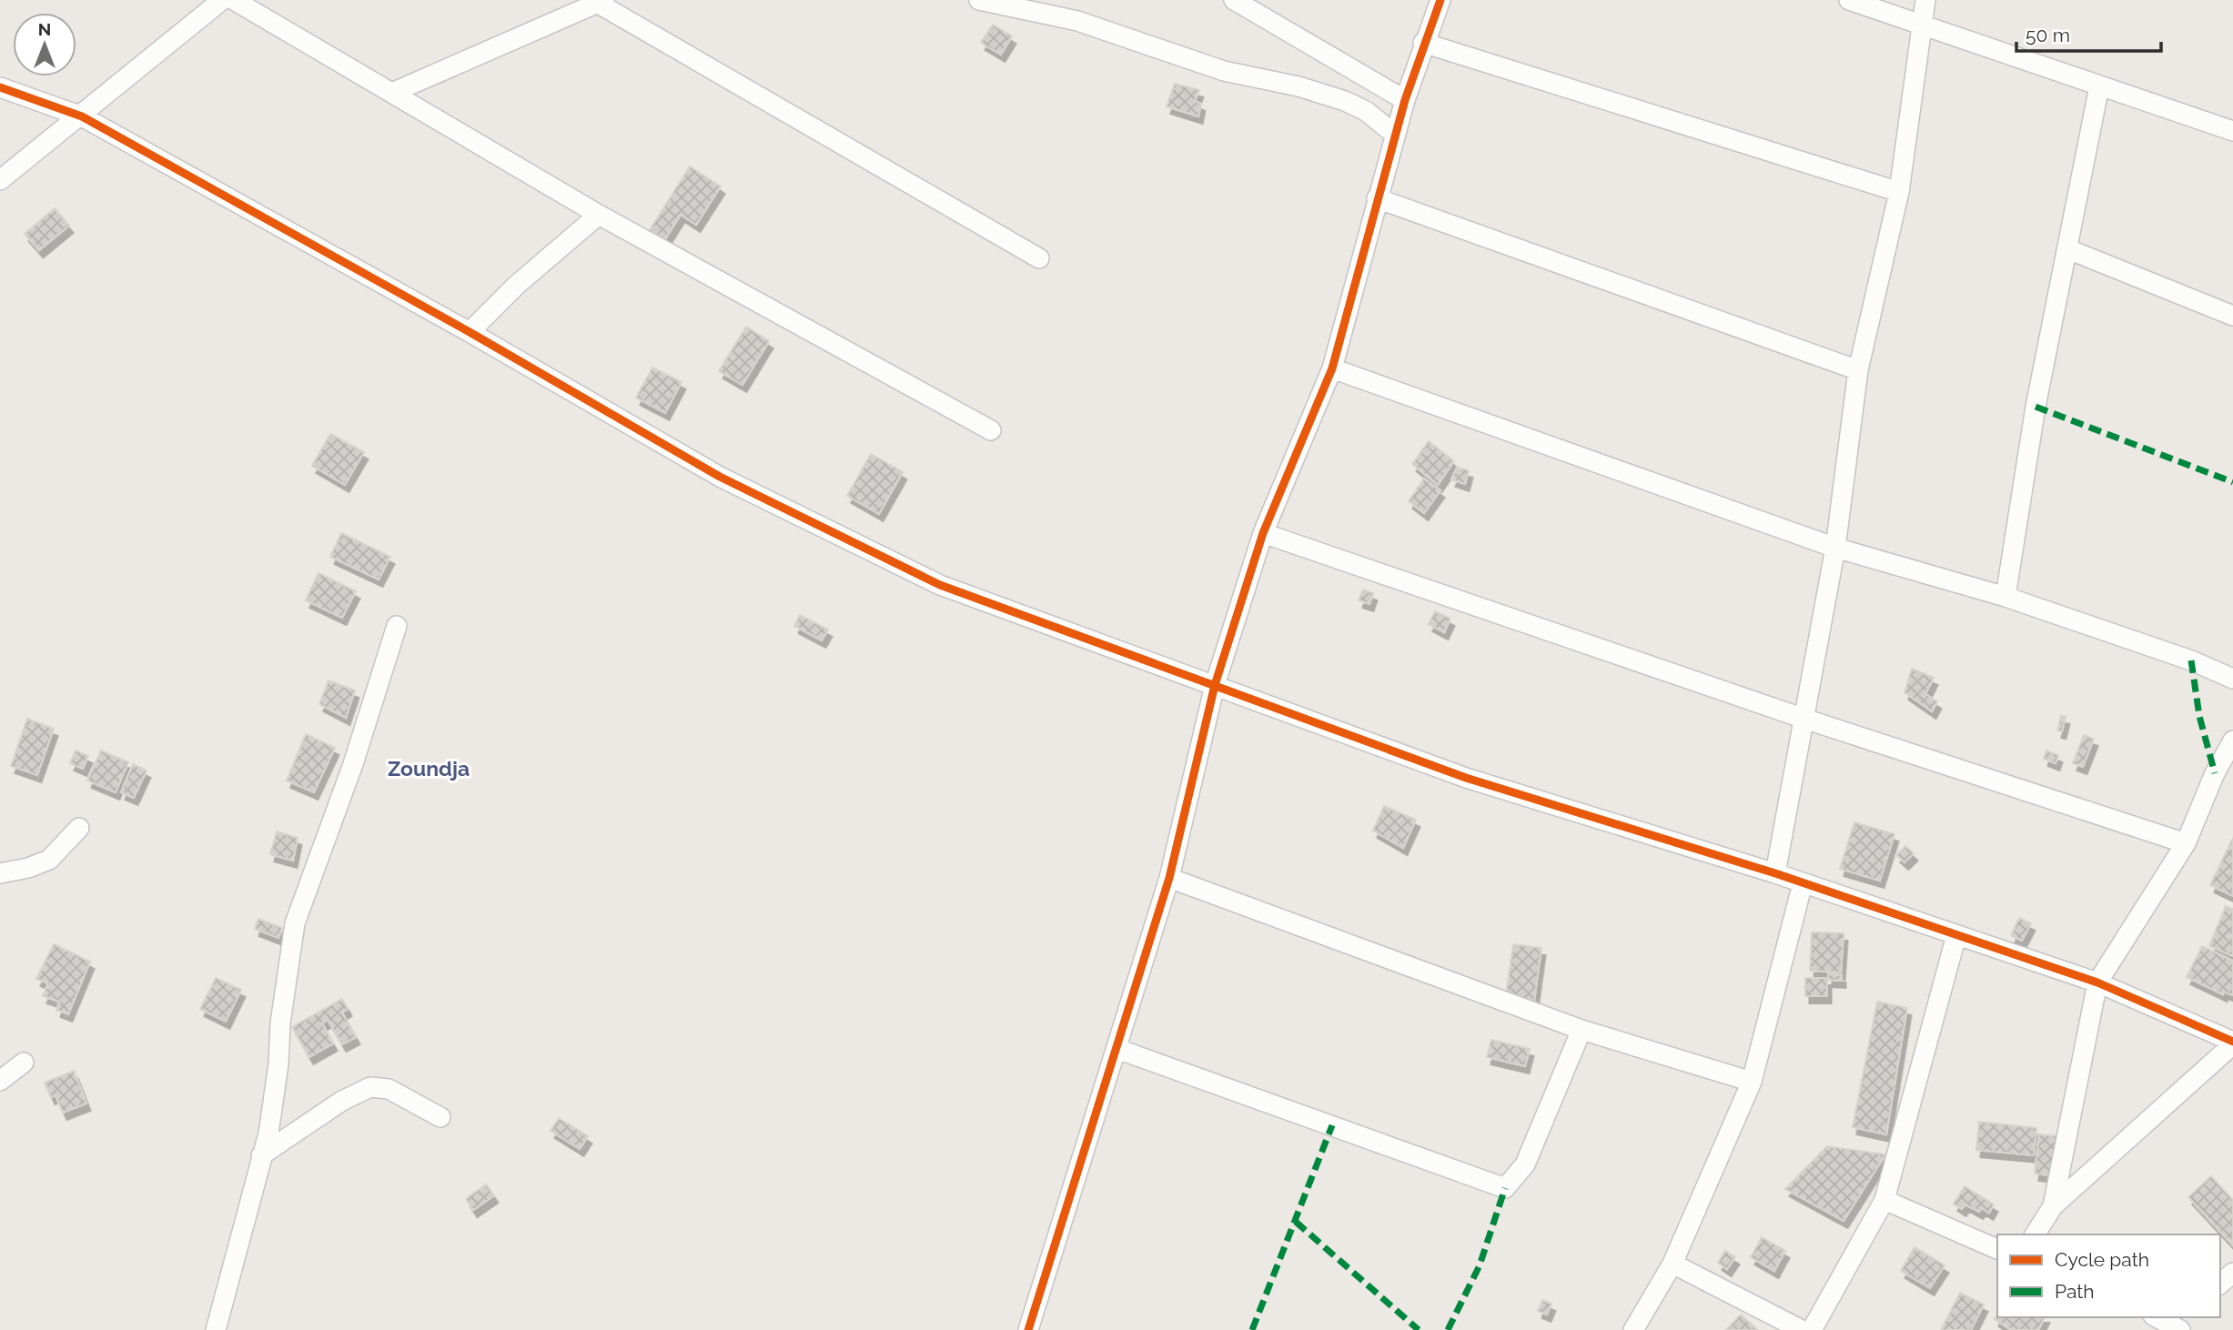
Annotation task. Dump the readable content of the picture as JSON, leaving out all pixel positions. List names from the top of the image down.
{
  "districts": ["Zoundja"],
  "legend": ["Cycle path", "Path"],
  "scale_bar": "50 m",
  "north": "top"
}
